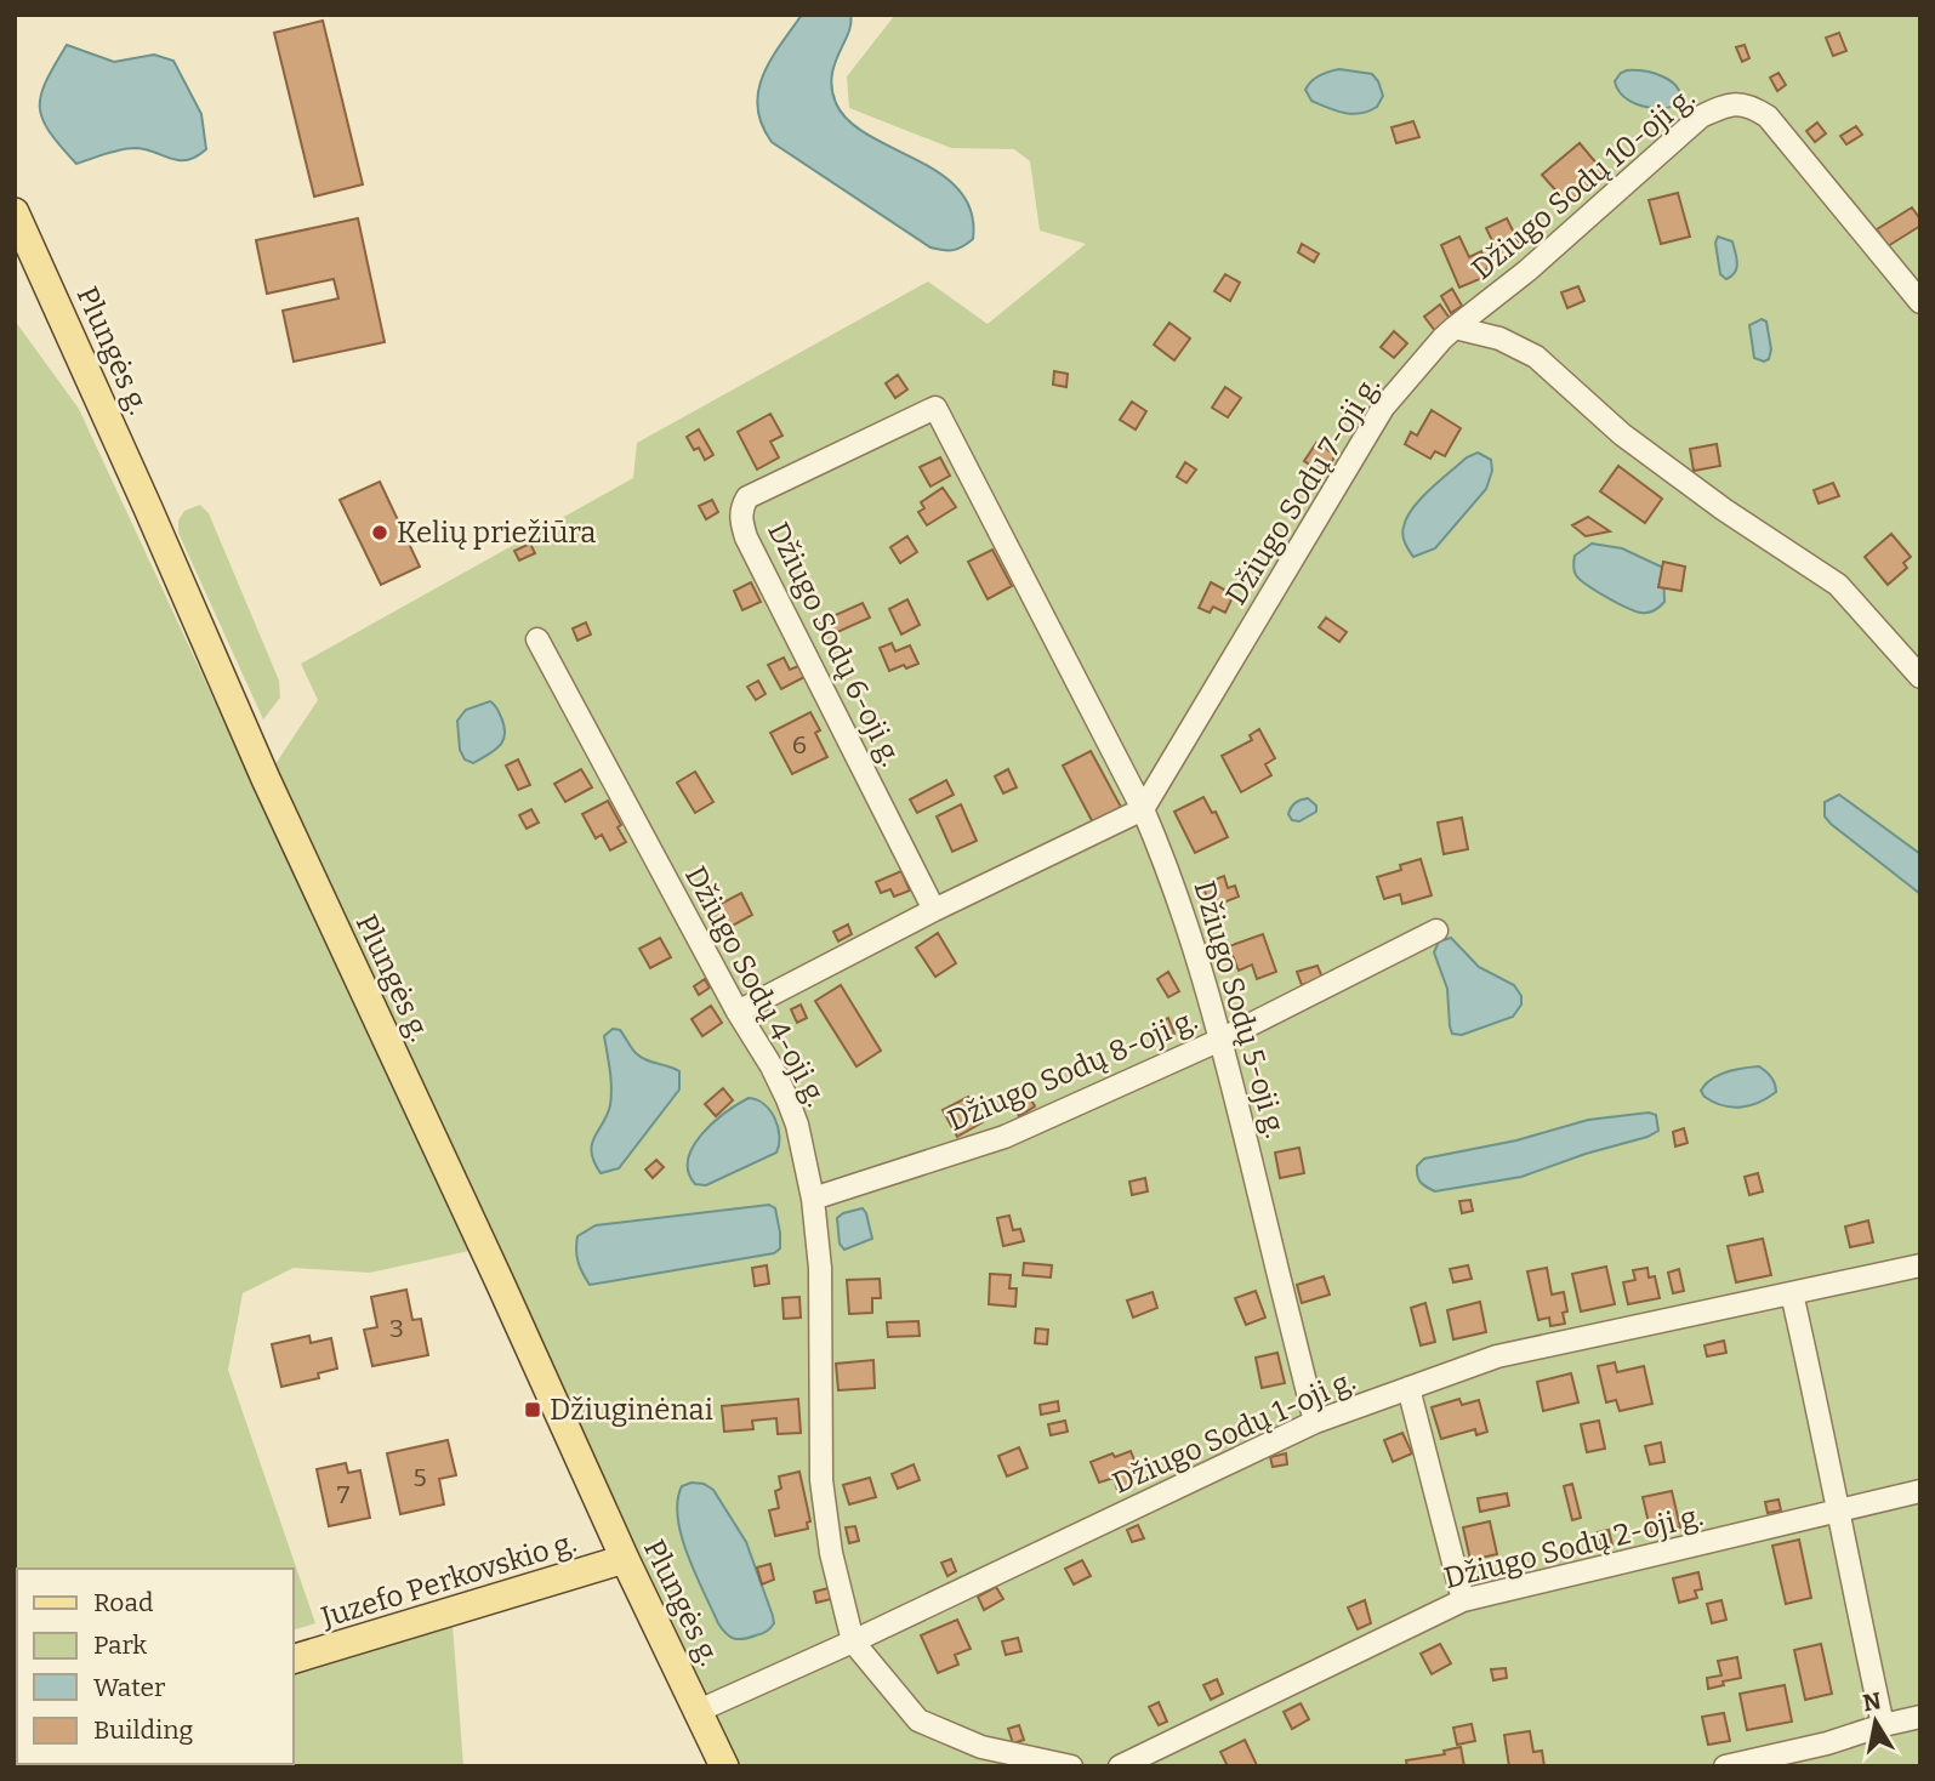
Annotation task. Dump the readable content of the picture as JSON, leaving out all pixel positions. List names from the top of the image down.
{
  "streets": {
    "main road": ["Plungės g.", "Juzefo Perkovskio g."],
    "street": [
      "Džiugo Sodų 10-oji g.",
      "Džiugo Sodų 7-oji g.",
      "Džiugo Sodų 6-oji g.",
      "Džiugo Sodų 4-oji g.",
      "Džiugo Sodų 5-oji g.",
      "Džiugo Sodų 8-oji g.",
      "Džiugo Sodų 1-oji g.",
      "Džiugo Sodų 2-oji g."
    ]
  },
  "crossings": [
    ["Džiugo Sodų 10-oji g.", "Džiugo Sodų 7-oji g."],
    ["Plungės g.", "Džiugo Sodų 1-oji g."],
    ["Plungės g.", "Juzefo Perkovskio g."],
    ["Džiugo Sodų 7-oji g.", "Džiugo Sodų 5-oji g."],
    ["Džiugo Sodų 6-oji g.", "Džiugo Sodų 5-oji g."],
    ["Džiugo Sodų 4-oji g.", "Džiugo Sodų 8-oji g."],
    ["Džiugo Sodų 4-oji g.", "Džiugo Sodų 1-oji g."],
    ["Džiugo Sodų 5-oji g.", "Džiugo Sodų 8-oji g."],
    ["Džiugo Sodų 5-oji g.", "Džiugo Sodų 1-oji g."]
  ],
  "places": {
    "other": ["Kelių priežiūra"],
    "transit": ["Džiuginėnai"]
  },
  "house_numbers": [
    "6",
    "3",
    "5",
    "7"
  ],
  "legend": [
    "Road",
    "Park",
    "Water",
    "Building"
  ],
  "north": "top"
}
